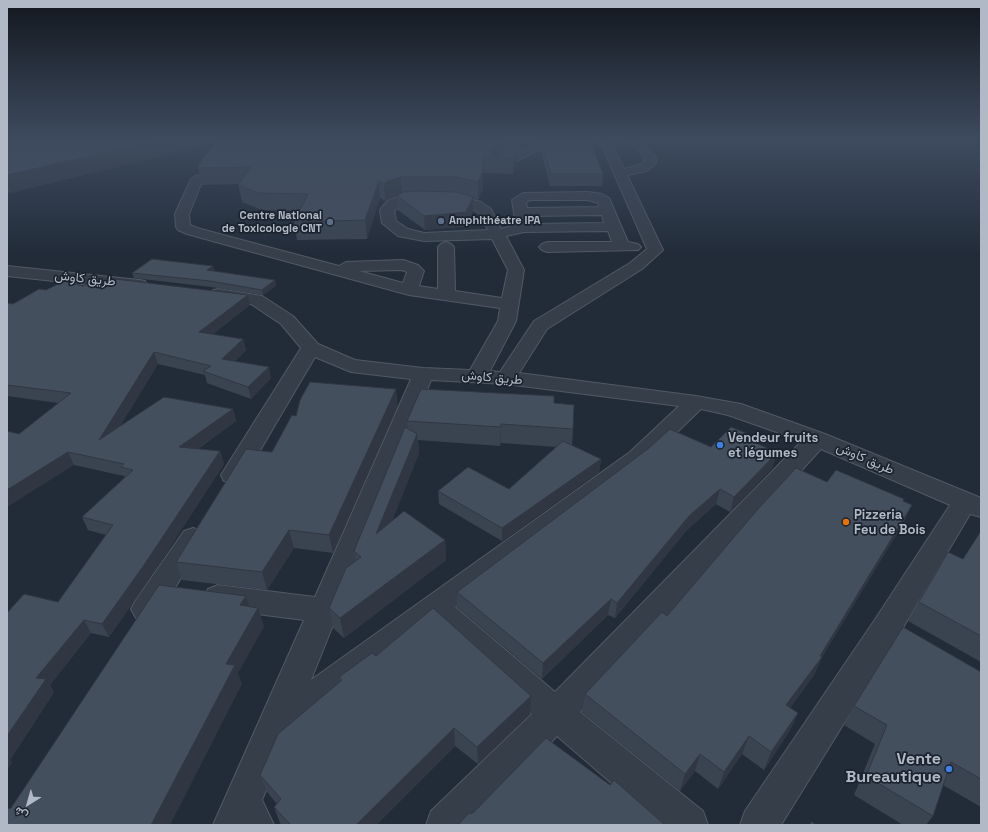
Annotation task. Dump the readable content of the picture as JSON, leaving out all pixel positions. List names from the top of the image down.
{
  "streets": {
    "street": ["طريق كاوش"]
  },
  "places": [
    "Amphithéatre IPA",
    "Centre National de Toxicologie CNT",
    "Vendeur fruits et légumes",
    "Pizzeria Feu de Bois",
    "Vente Bureautique"
  ],
  "north": "bottom left"
}
